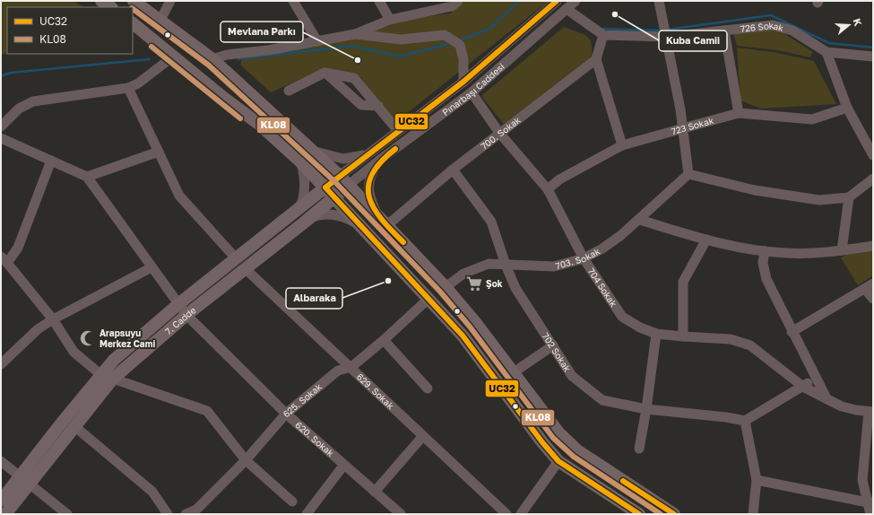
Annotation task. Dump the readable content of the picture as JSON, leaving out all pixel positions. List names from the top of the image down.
{
  "streets": {
    "main road": ["7. Cadde"],
    "street": [
      "726 Sokak",
      "Pınarbaşı Caddesi",
      "723 Sokak",
      "700. Sokak",
      "703. Sokak",
      "704 Sokak",
      "702 Sokak",
      "629. Sokak",
      "625. Sokak",
      "620. Sokak"
    ]
  },
  "crossings": [
    ["Pınarbaşı Caddesi", "704 Sokak"],
    ["Pınarbaşı Caddesi", "7. Cadde"],
    ["723 Sokak", "704 Sokak"],
    ["700. Sokak", "704 Sokak"],
    ["700. Sokak", "702 Sokak"],
    ["703. Sokak", "704 Sokak"],
    ["703. Sokak", "702 Sokak"],
    ["7. Cadde", "629. Sokak"],
    ["7. Cadde", "620. Sokak"],
    ["629. Sokak", "625. Sokak"],
    ["625. Sokak", "620. Sokak"]
  ],
  "places": {
    "other": ["Kuba Camii", "Mevlana Parkı", "Albaraka"],
    "supermarket": ["Şok"],
    "mosque": ["Arapsuyu Merkez Cami"]
  },
  "lines": ["transit line UC32", "transit line KL08"],
  "legend": ["UC32", "KL08"],
  "north": "right"
}
